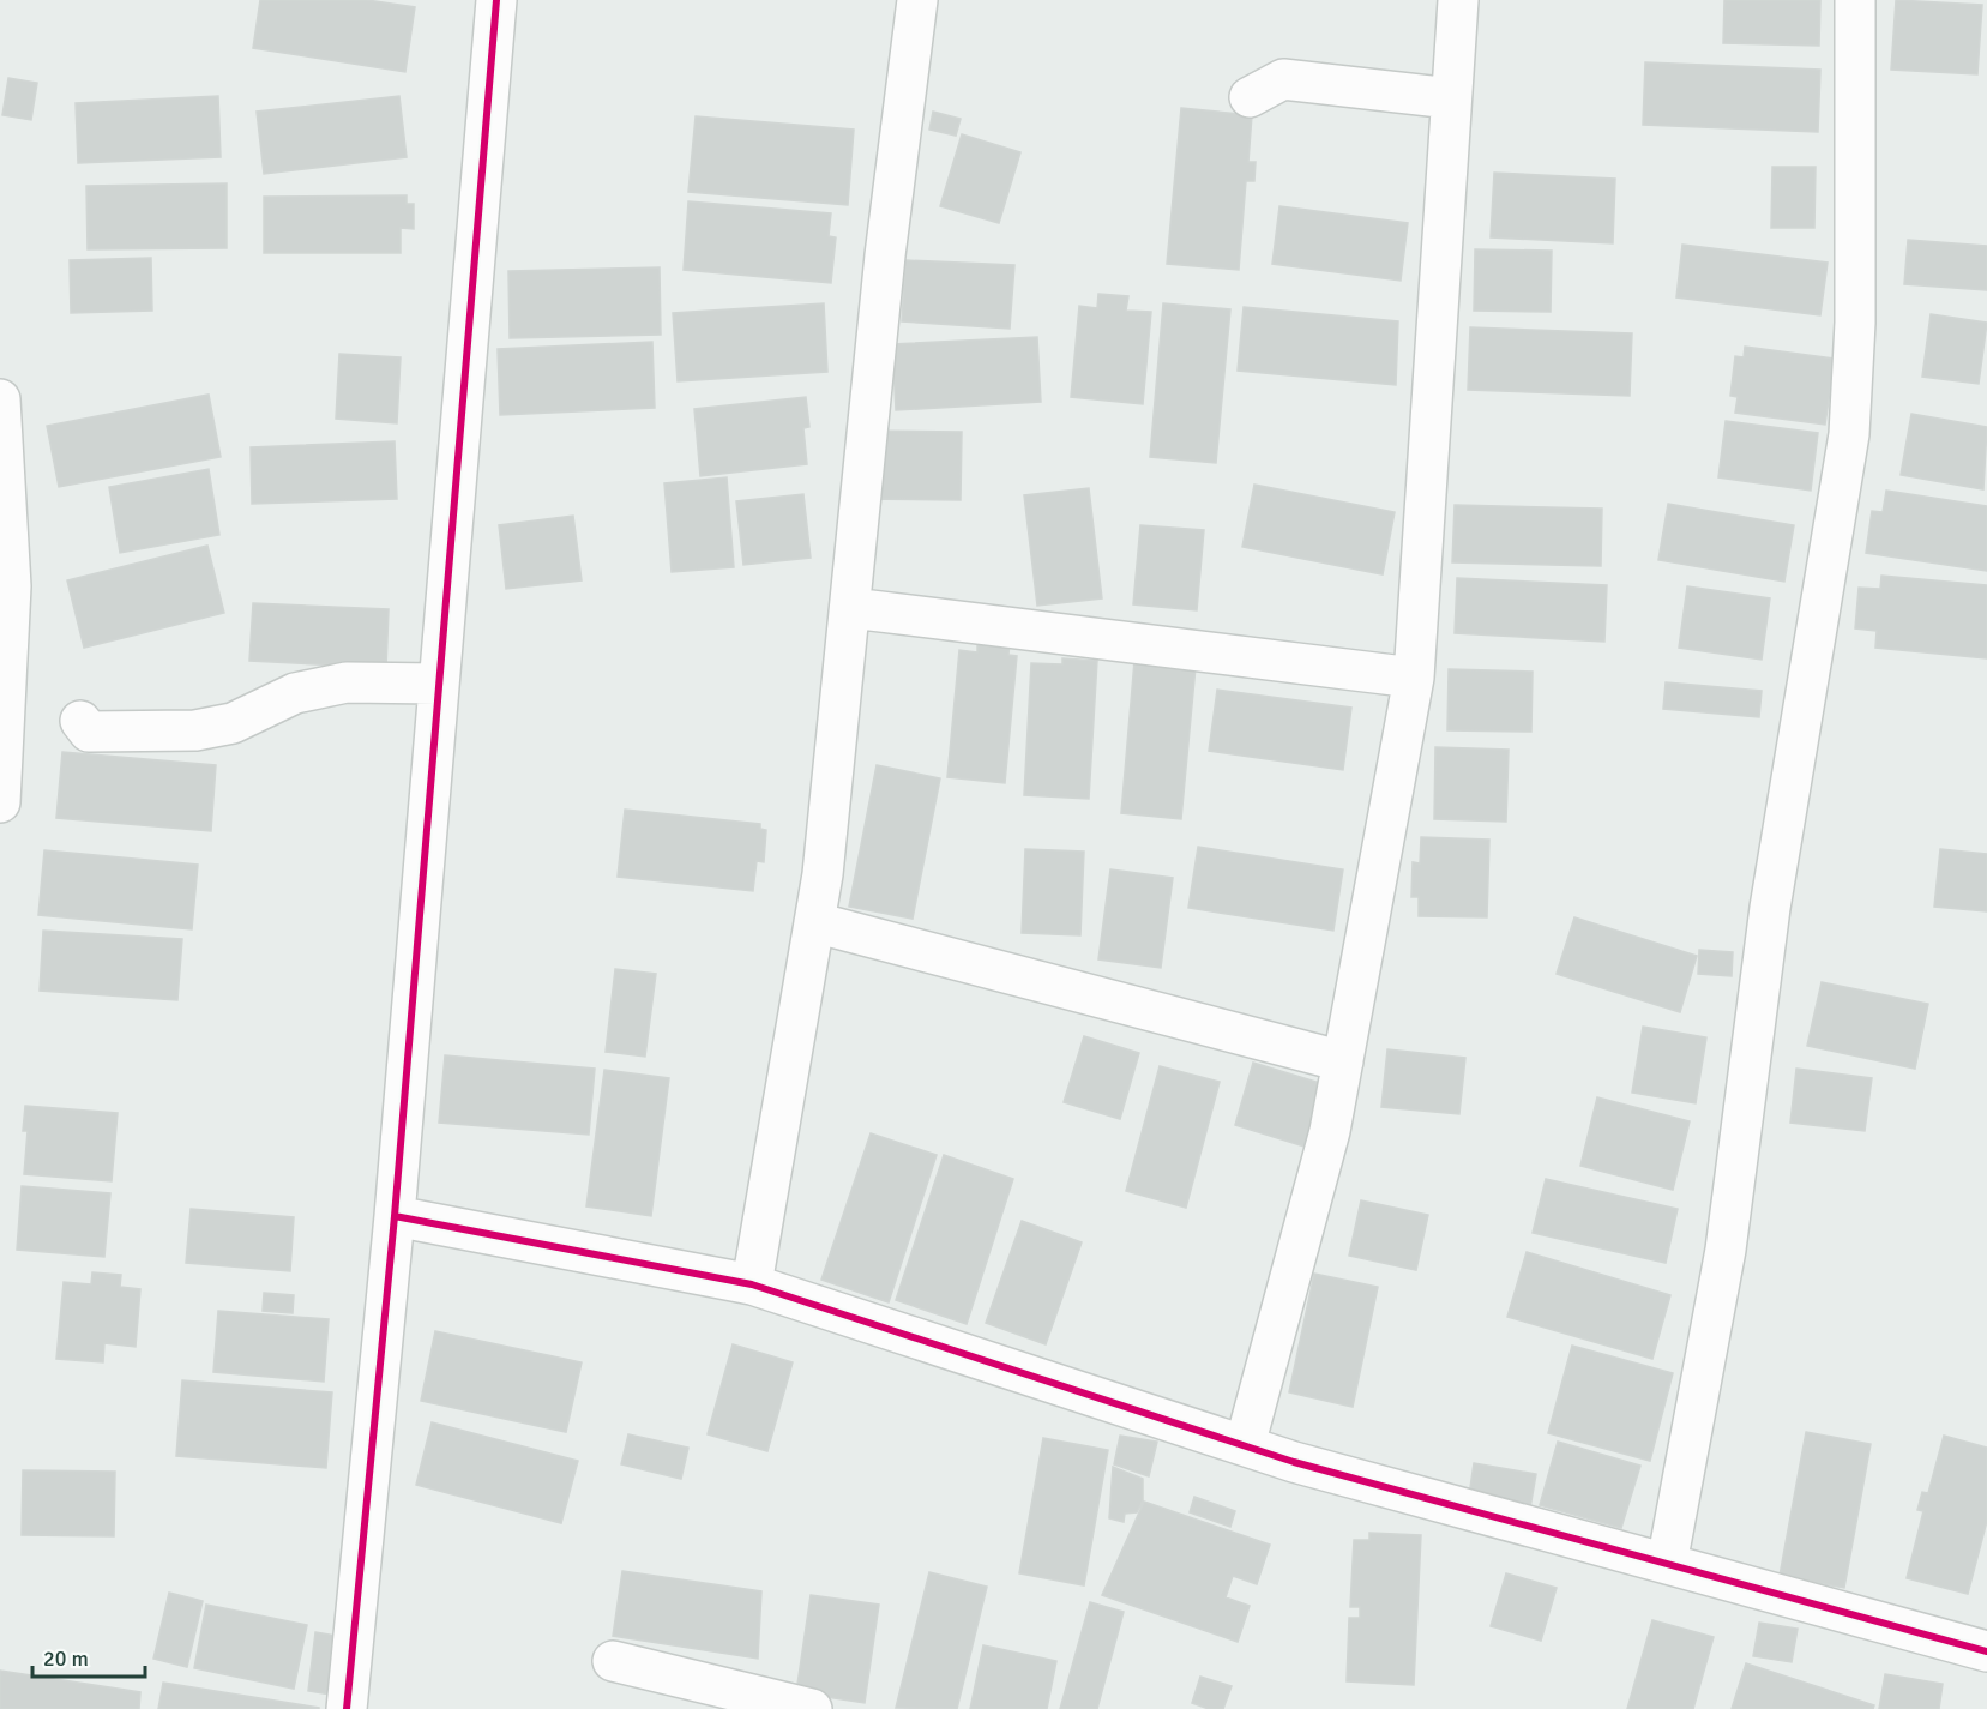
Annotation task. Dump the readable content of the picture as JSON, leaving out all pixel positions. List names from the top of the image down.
{
  "scale_bar": "20 m"
}
